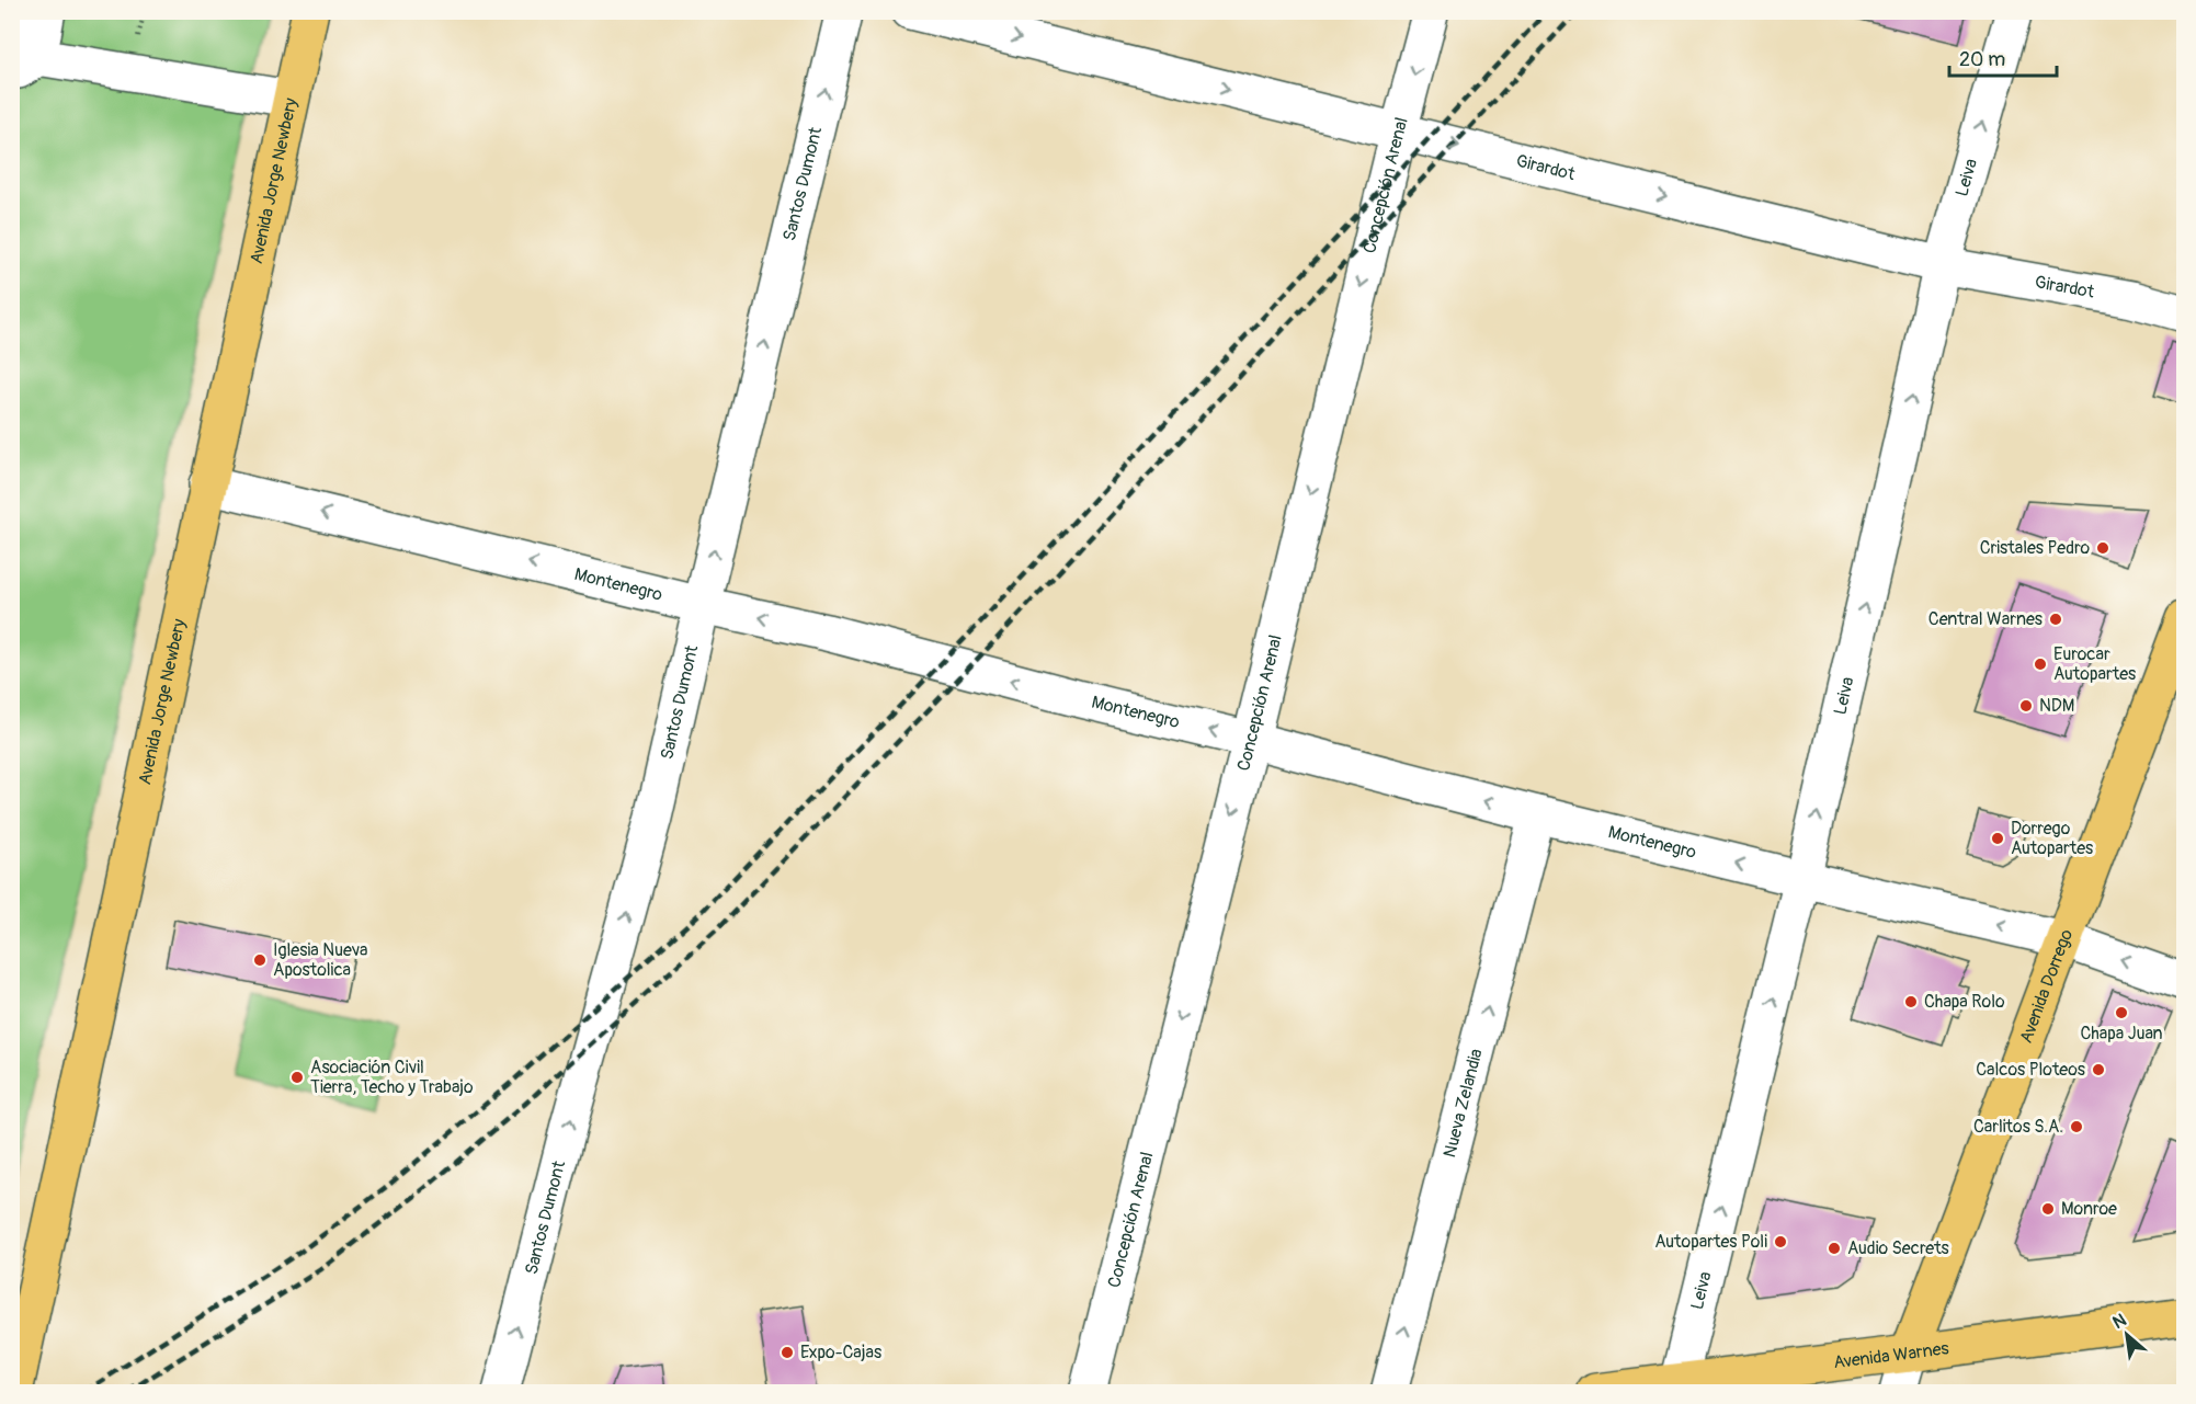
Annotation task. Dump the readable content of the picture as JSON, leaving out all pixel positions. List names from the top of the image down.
{
  "streets": {
    "main road": ["Avenida Jorge Newbery", "Avenida Dorrego", "Avenida Warnes"],
    "street": [
      "Girardot",
      "Leiva",
      "Santos Dumont",
      "Concepción Arenal",
      "Montenegro",
      "Nueva Zelandia"
    ]
  },
  "crossings": [
    ["Girardot", "Leiva"],
    ["Girardot", "Concepción Arenal"],
    ["Leiva", "Montenegro"],
    ["Leiva", "Avenida Warnes"],
    ["Avenida Jorge Newbery", "Montenegro"],
    ["Santos Dumont", "Montenegro"],
    ["Concepción Arenal", "Montenegro"],
    ["Montenegro", "Avenida Dorrego"],
    ["Montenegro", "Nueva Zelandia"],
    ["Avenida Dorrego", "Avenida Warnes"]
  ],
  "one_way": [
    "Girardot",
    "Leiva",
    "Santos Dumont",
    "Concepción Arenal",
    "Montenegro",
    "Nueva Zelandia"
  ],
  "places": [
    "Cristales Pedro",
    "Central Warnes",
    "Eurocar Autopartes",
    "NDM",
    "Dorrego Autopartes",
    "Iglesia Nueva Apostolica",
    "Chapa Rolo",
    "Chapa Juan",
    "Calcos Ploteos",
    "Asociación Civil Tierra, Techo y Trabajo",
    "Carlitos S.A.",
    "Monroe",
    "Autopartes Poli",
    "Audio Secrets",
    "Expo-Cajas"
  ],
  "scale_bar": "20 m",
  "north": "top left"
}
